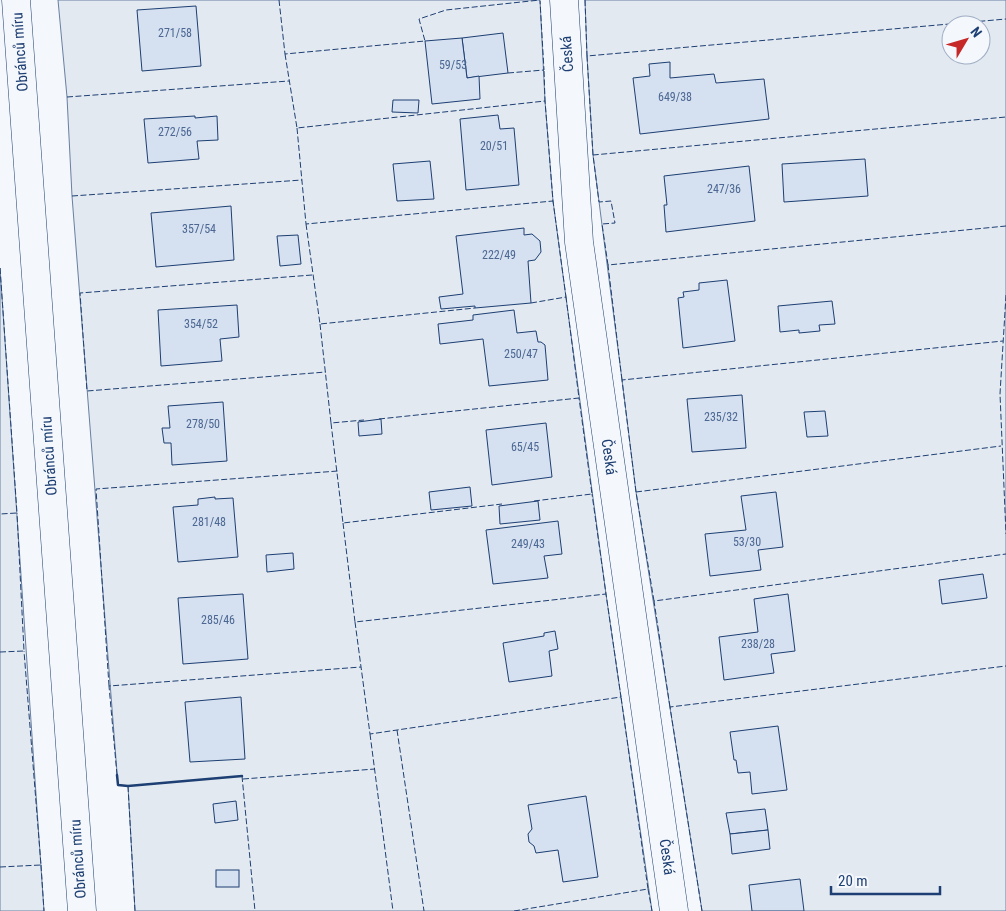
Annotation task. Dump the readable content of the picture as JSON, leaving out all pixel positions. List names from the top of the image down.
{
  "streets": {
    "street": ["Obránců míru", "Česká"]
  },
  "house_numbers": [
    "271/58",
    "59/53",
    "649/38",
    "272/56",
    "20/51",
    "247/36",
    "357/54",
    "222/49",
    "354/52",
    "250/47",
    "235/32",
    "278/50",
    "65/45",
    "281/48",
    "53/30",
    "249/43",
    "285/46",
    "238/28"
  ],
  "scale_bar": "20 m",
  "north": "top right"
}
